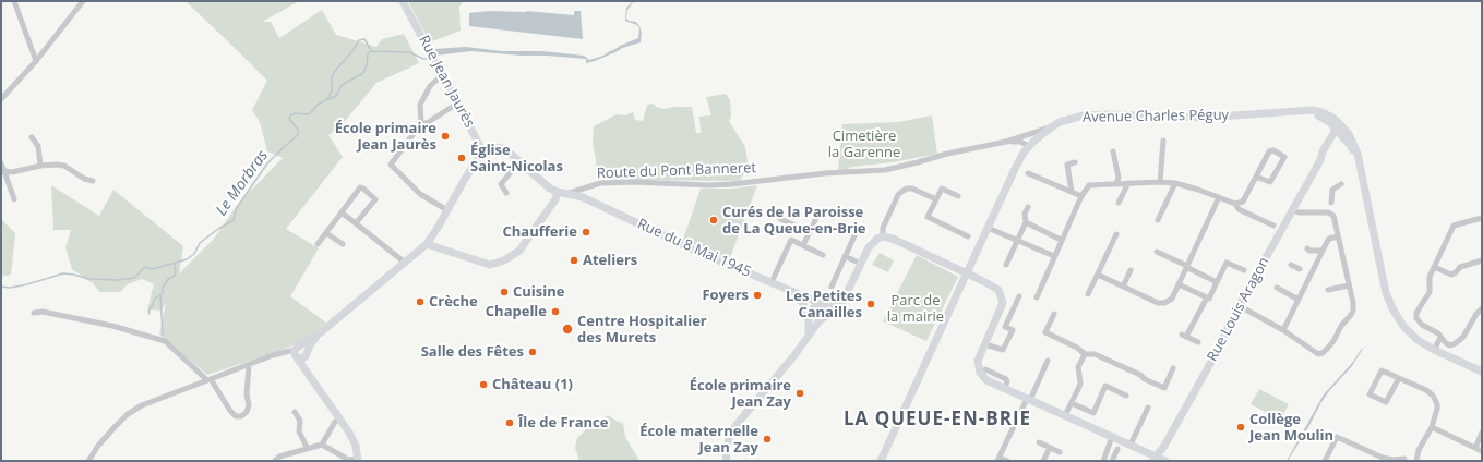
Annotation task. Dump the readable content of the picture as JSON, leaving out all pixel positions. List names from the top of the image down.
{
  "streets": {
    "street": [
      "Rue Jean Jaurès",
      "Avenue Charles Péguy",
      "Route du Pont Banneret",
      "Rue du 8 Mai 1945",
      "Rue Louis Aragon"
    ]
  },
  "crossings": [
    ["Avenue Charles Péguy", "Route du Pont Banneret"],
    ["Avenue Charles Péguy", "Rue Louis Aragon"],
    ["Route du Pont Banneret", "Rue du 8 Mai 1945"]
  ],
  "districts": ["LA QUEUE-EN-BRIE"],
  "water": ["Le Morbras"],
  "parks": ["Cimetière la Garenne", "Parc de la mairie"],
  "places": [
    "École primaire Jean Jaurès",
    "Église Saint-Nicolas",
    "Curés de la Paroisse de La Queue-en-Brie",
    "Chaufferie",
    "Ateliers",
    "Cuisine",
    "Foyers",
    "Crèche",
    "Les Petites Canailles",
    "Chapelle",
    "Centre Hospitalier des Murets",
    "Salle des Fêtes",
    "Château (1)",
    "École primaire Jean Zay",
    "Île de France",
    "Collège Jean Moulin",
    "École maternelle Jean Zay"
  ]
}
